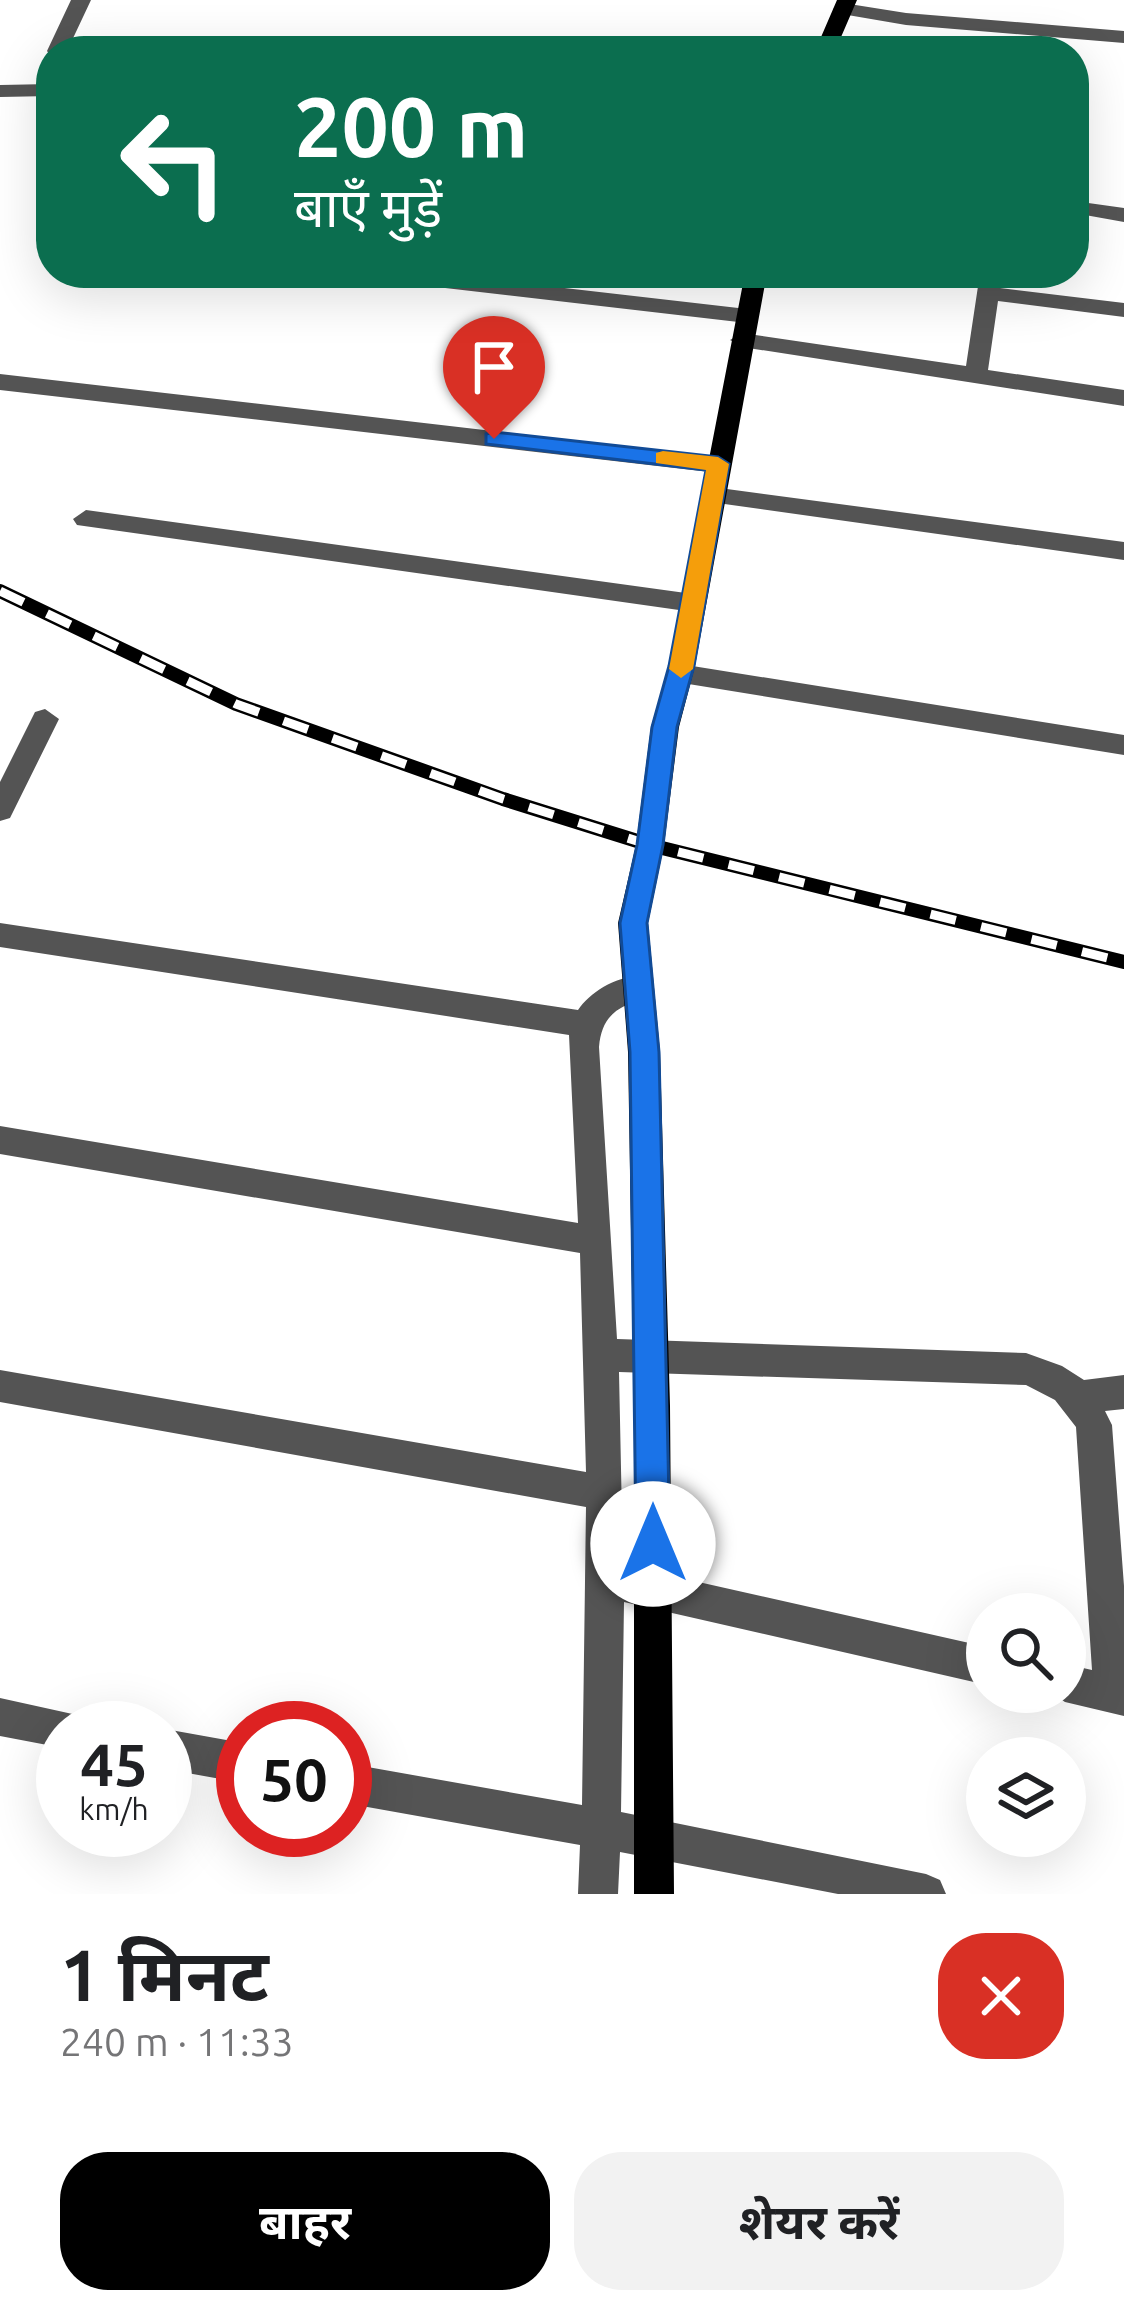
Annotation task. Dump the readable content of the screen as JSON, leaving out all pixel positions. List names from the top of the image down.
{
  "page": {
    "turn": ["200 m", "बाएँ मुड़ें"],
    "speed": "45 km/h",
    "limit": "50",
    "heading": ["1 मिनट", "240 m · 11:33"],
    "buttons": ["बाहर", "शेयर करें"]
  }
}
